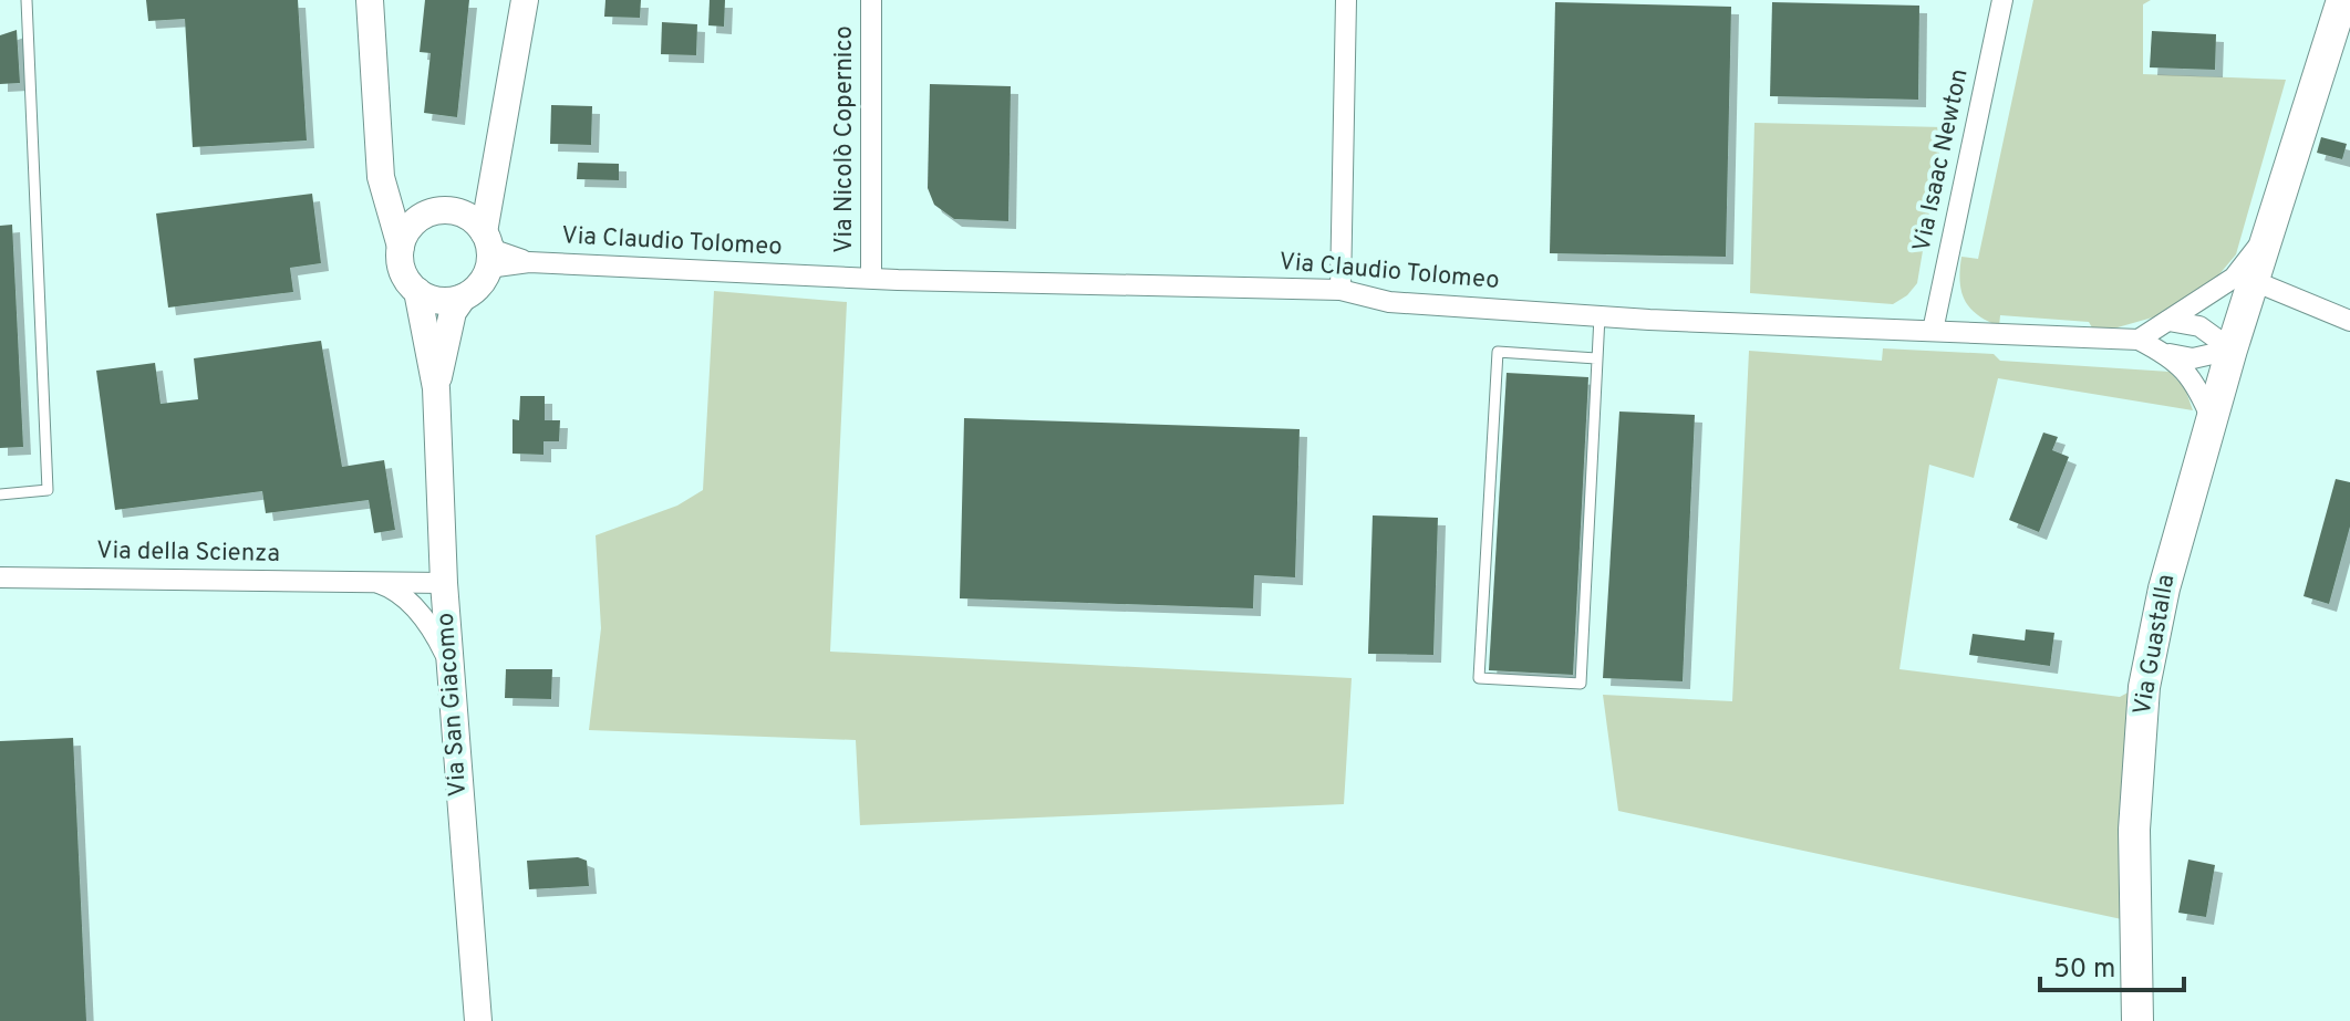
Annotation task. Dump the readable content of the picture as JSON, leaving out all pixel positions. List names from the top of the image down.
{
  "streets": {
    "main road": ["Via Guastalla"],
    "street": [
      "Via Nicolò Copernico",
      "Via Isaac Newton",
      "Via Claudio Tolomeo",
      "Via della Scienza",
      "Via San Giacomo"
    ]
  },
  "crossings": [
    ["Via Nicolò Copernico", "Via Claudio Tolomeo"],
    ["Via Isaac Newton", "Via Claudio Tolomeo"],
    ["Via Claudio Tolomeo", "Via San Giacomo"],
    ["Via della Scienza", "Via San Giacomo"]
  ],
  "scale_bar": "50 m"
}
